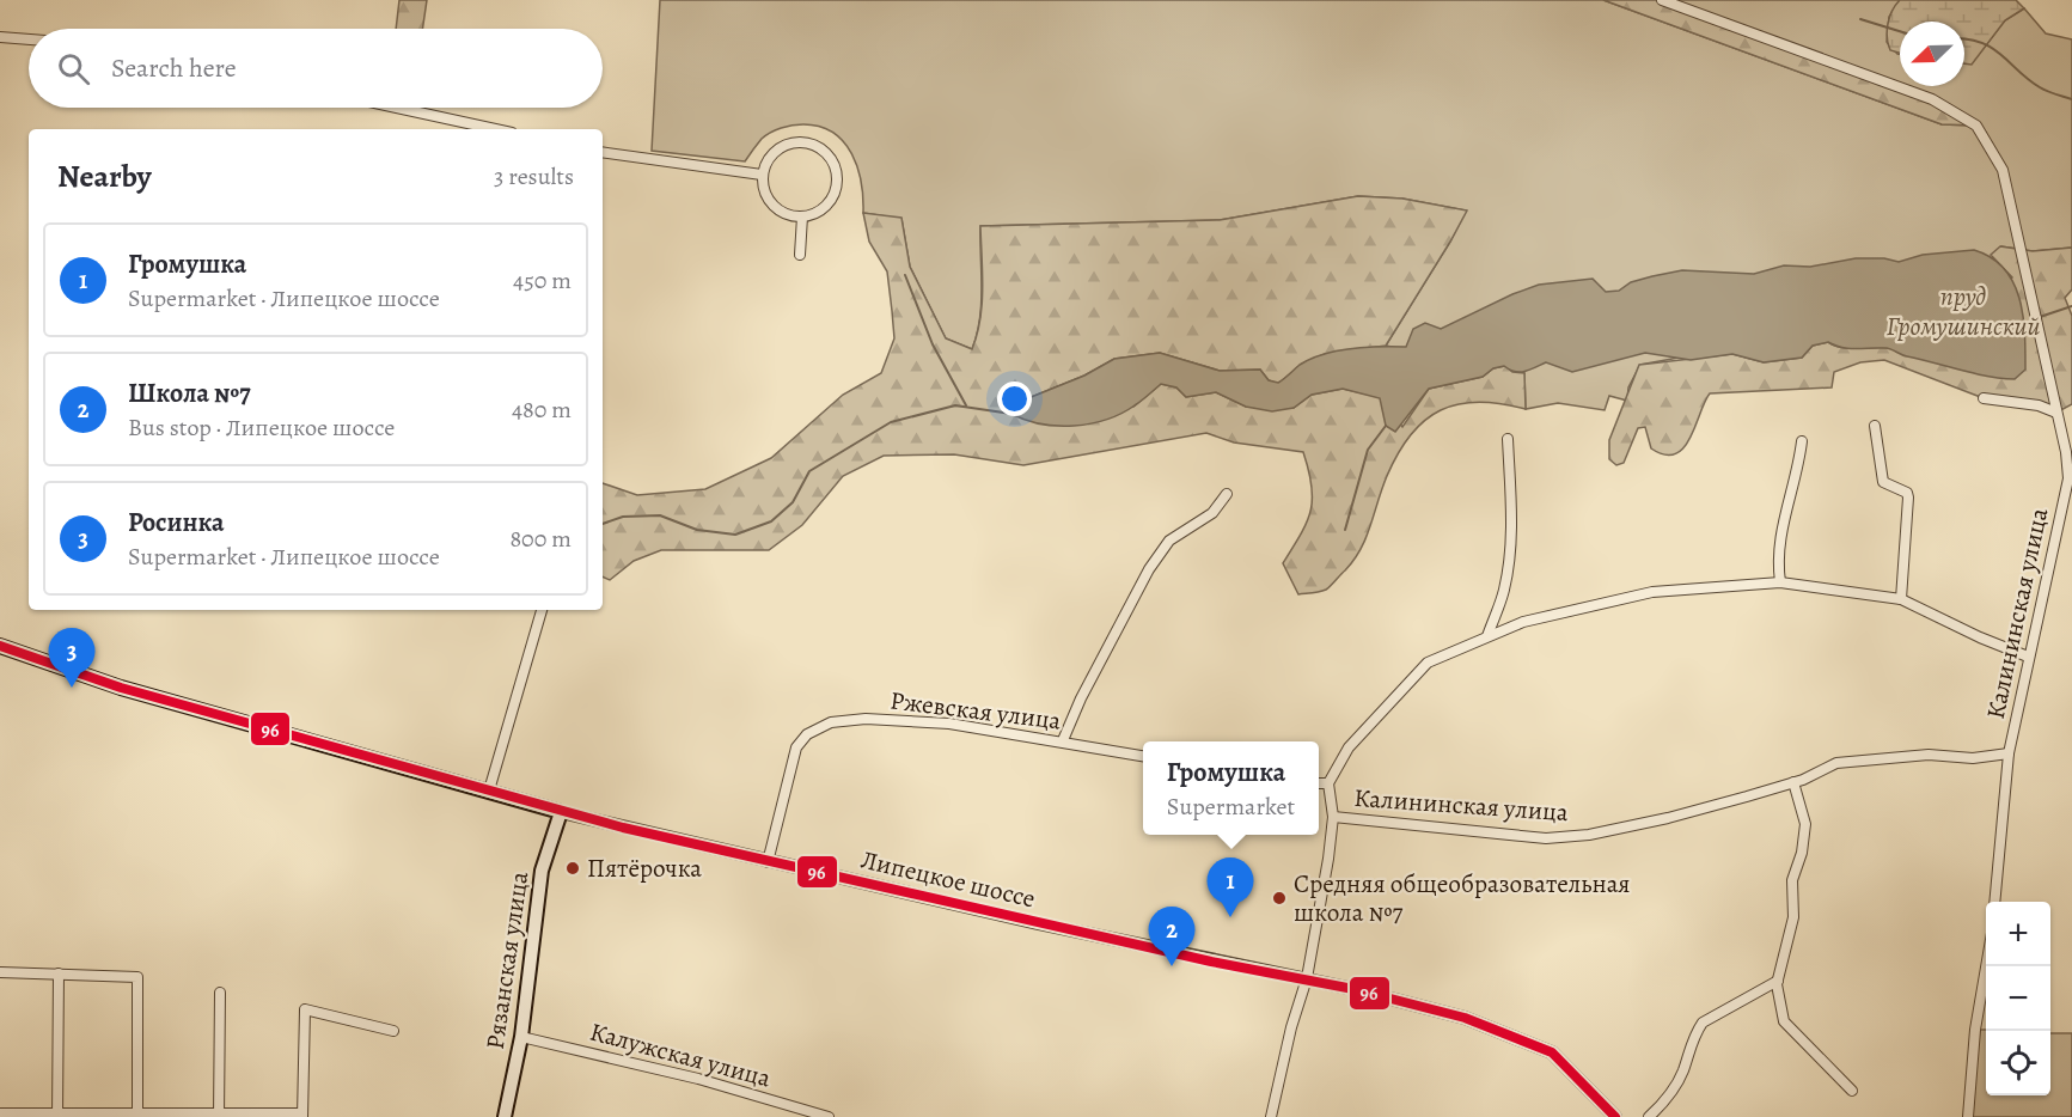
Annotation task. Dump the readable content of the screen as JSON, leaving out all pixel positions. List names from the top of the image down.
{
  "streets": {
    "main road": ["Липецкое шоссе", "Рязанская улица"],
    "street": ["Калининская улица", "Ржевская улица", "Калужская улица"]
  },
  "crossings": [
    ["Ржевская улица", "Липецкое шоссе"],
    ["Липецкое шоссе", "Рязанская улица"],
    ["Рязанская улица", "Калужская улица"]
  ],
  "water": ["пруд Громушинский"],
  "places": ["Пятёрочка", "Средняя общеобразовательная школа №7"],
  "lines": ["transit line 96"],
  "north": "bottom left",
  "page": {
    "search": "Search here",
    "heading": ["Nearby", "3 results"],
    "list": [
      {
        "mark": "1",
        "name": "Громушка",
        "note": "Supermarket · Липецкое шоссе",
        "value": "450 m"
      },
      {
        "mark": "2",
        "name": "Школа №7",
        "note": "Bus stop · Липецкое шоссе",
        "value": "480 m"
      },
      {
        "mark": "3",
        "name": "Росинка",
        "note": "Supermarket · Липецкое шоссе",
        "value": "800 m"
      }
    ],
    "pins": ["3", "1", "2"],
    "popup": ["Громушка", "Supermarket"],
    "map_buttons": ["+", "−"]
  }
}
